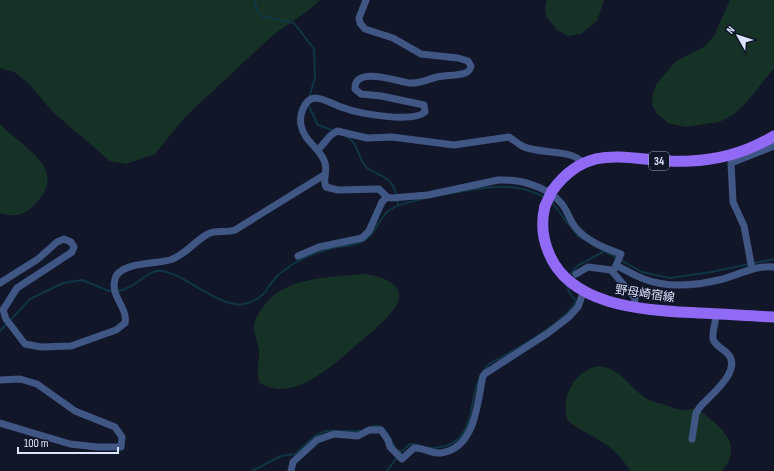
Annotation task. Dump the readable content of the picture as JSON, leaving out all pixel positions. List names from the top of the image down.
{
  "streets": {
    "main road": ["34", "野母崎宿線"]
  },
  "scale_bar": "100 m",
  "north": "top left"
}
